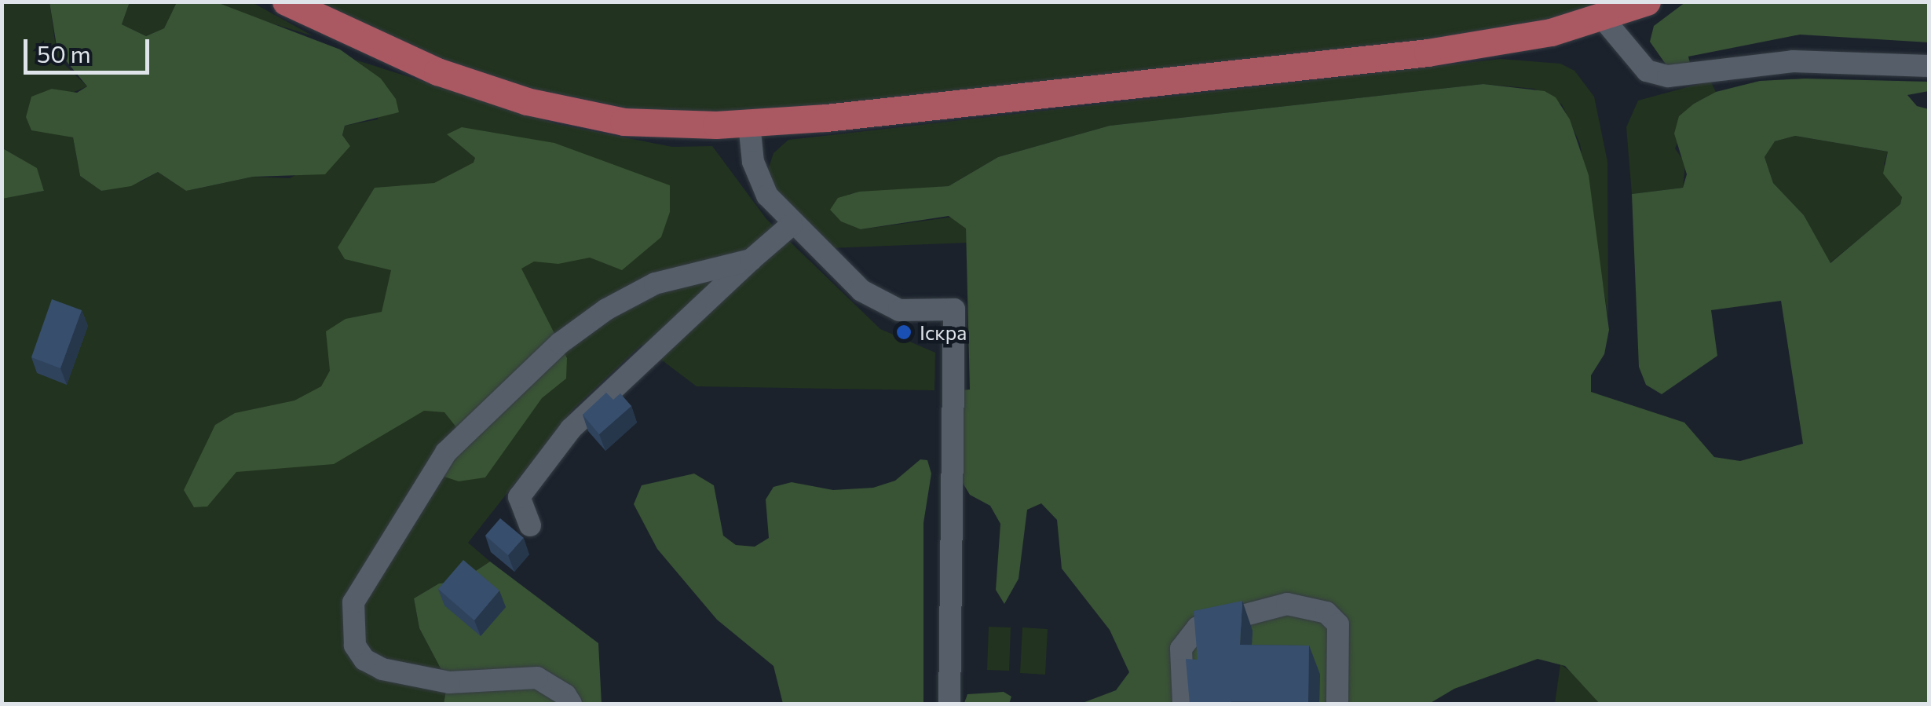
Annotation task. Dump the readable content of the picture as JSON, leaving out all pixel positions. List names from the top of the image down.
{
  "places": ["Іскра"],
  "scale_bar": "50 m"
}
